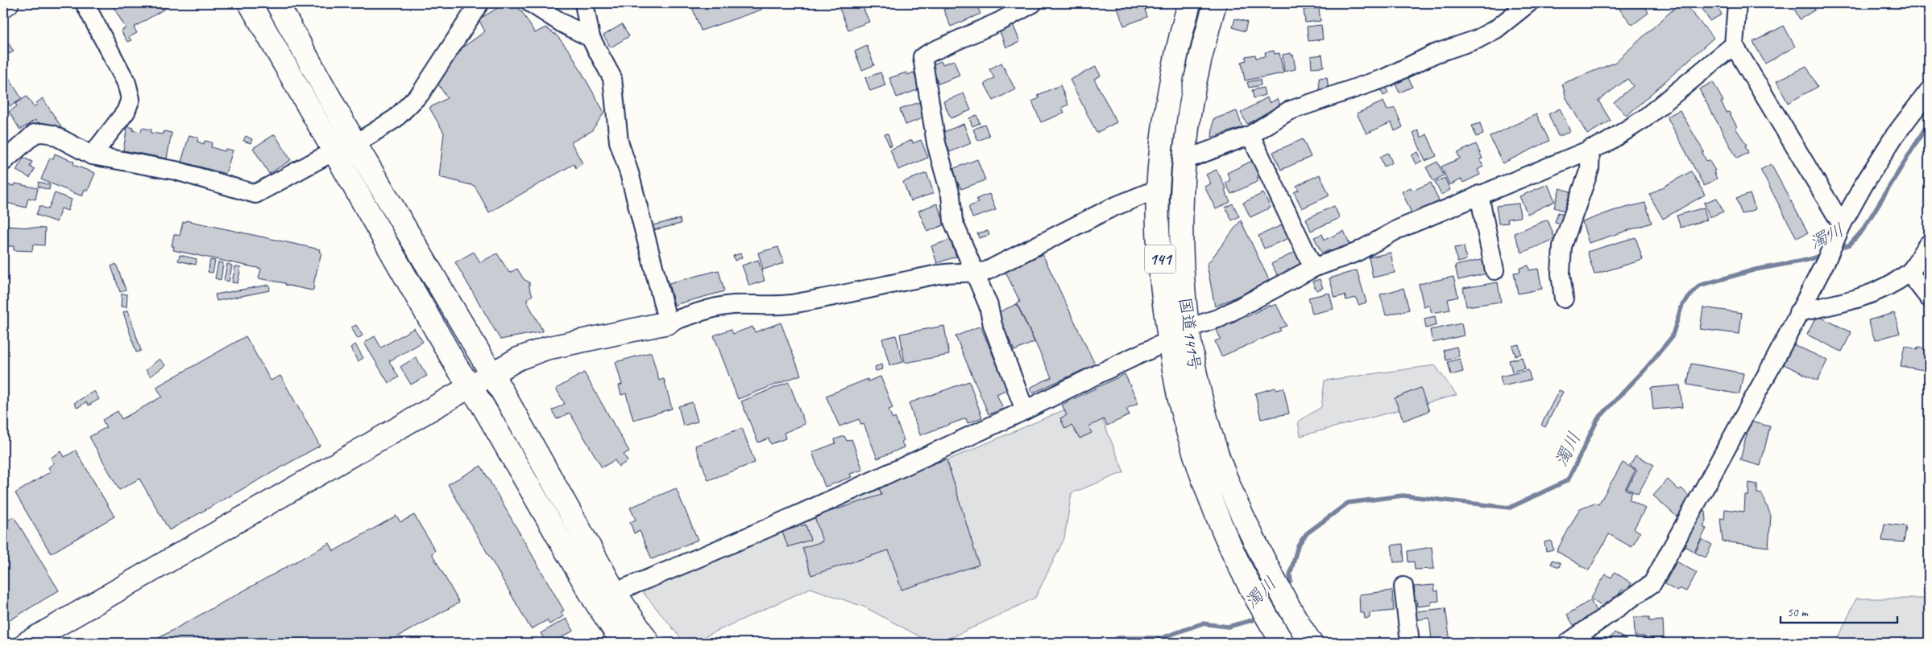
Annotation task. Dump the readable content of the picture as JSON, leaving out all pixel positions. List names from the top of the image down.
{
  "streets": {
    "main road": ["141", "国道141号"]
  },
  "water": ["濁川"],
  "scale_bar": "50 m"
}
